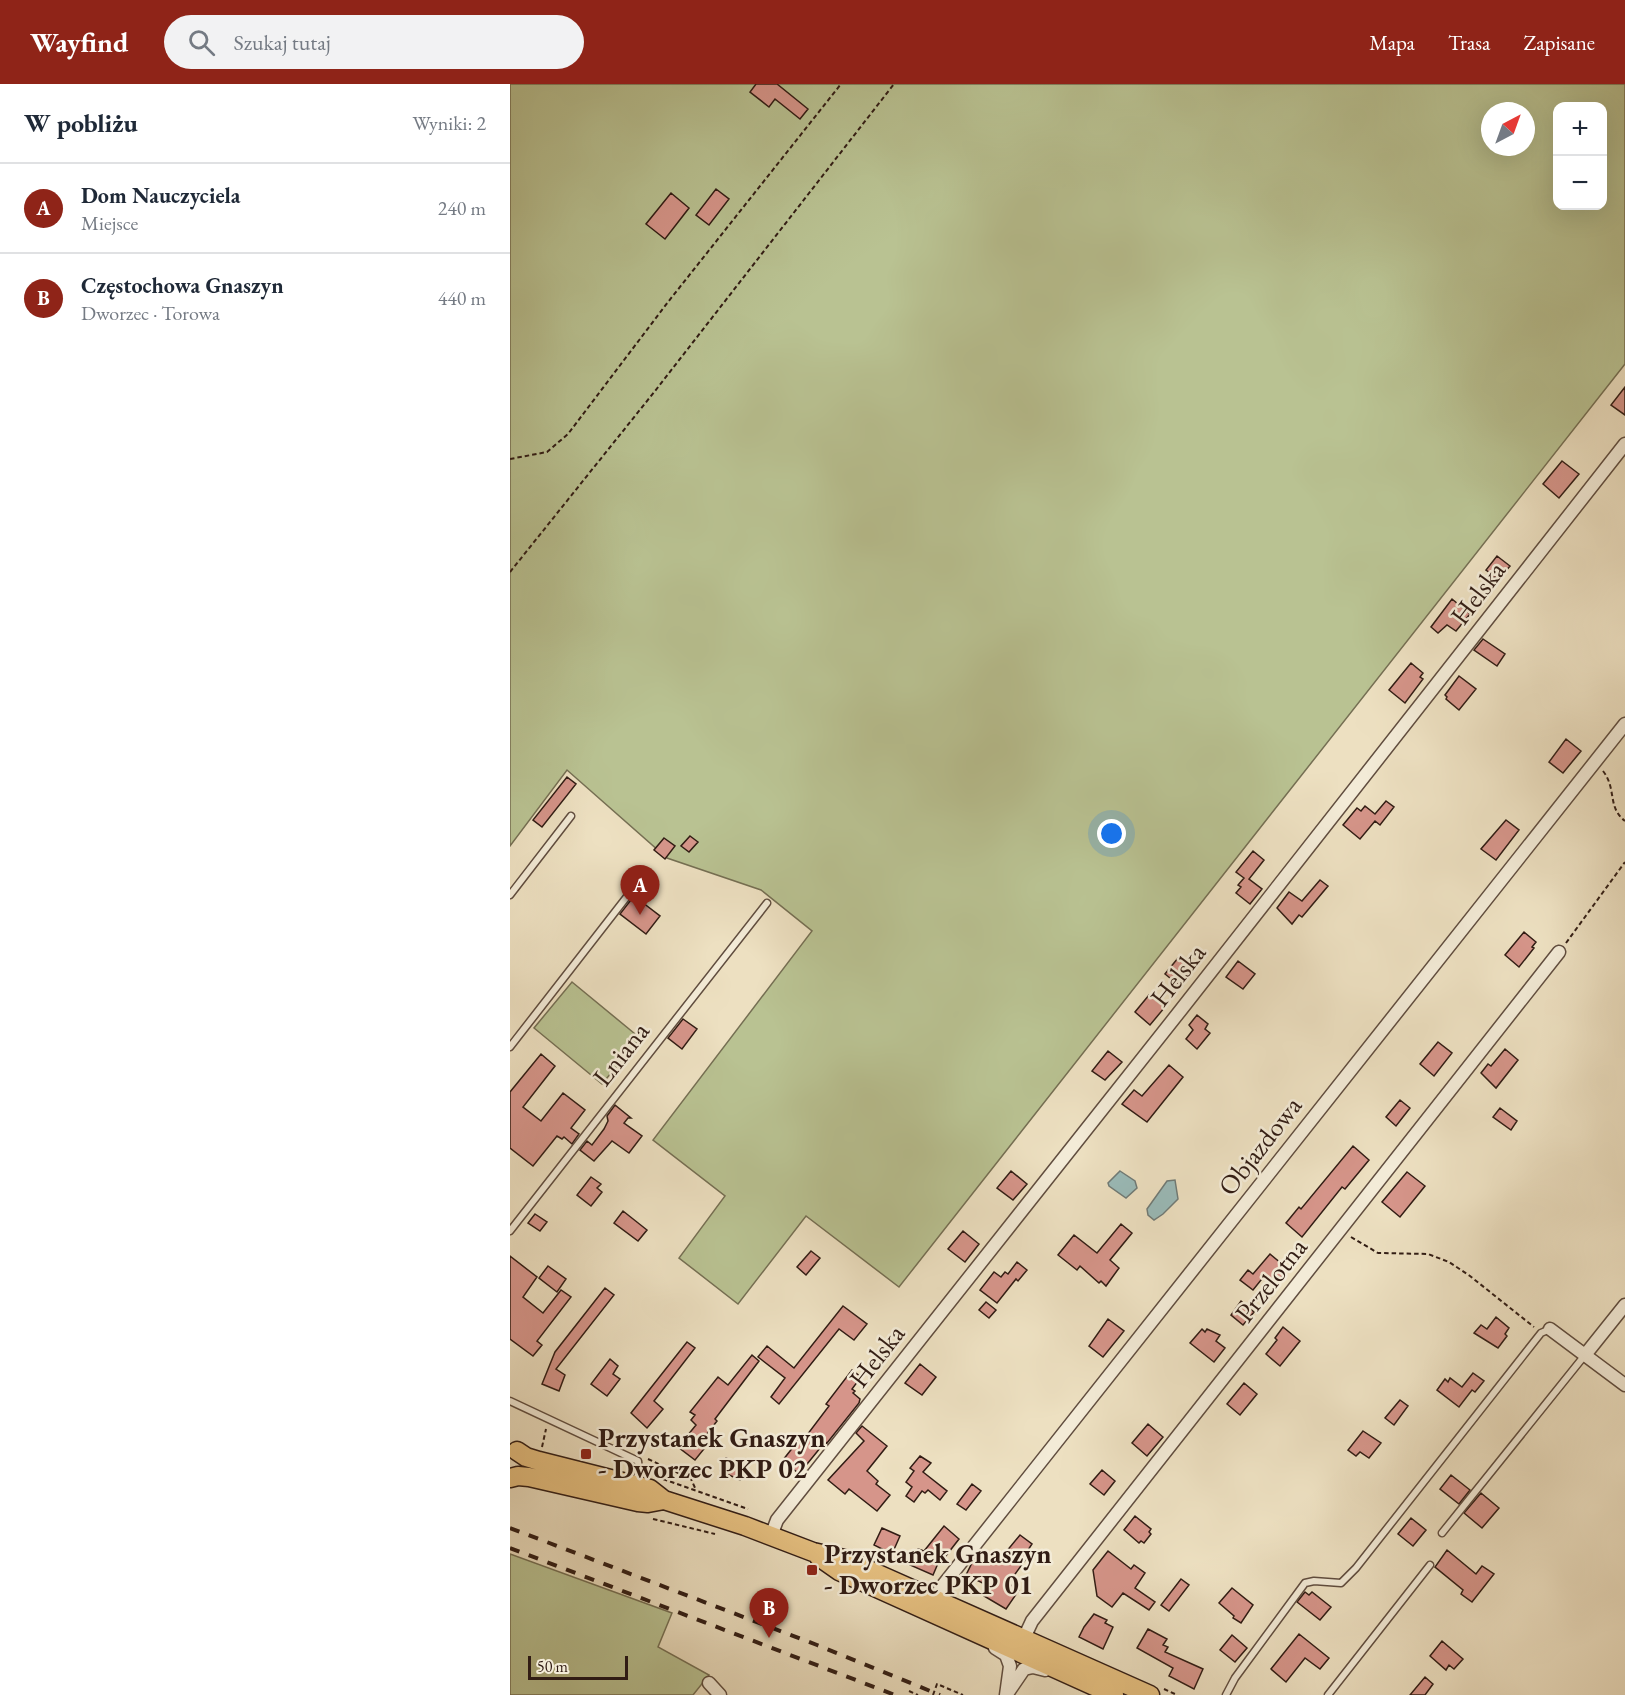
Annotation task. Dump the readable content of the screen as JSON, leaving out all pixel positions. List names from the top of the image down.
{
  "streets": {
    "street": ["Helska", "Objazdowa", "Przelotna"],
    "lane": ["Lniana"]
  },
  "places": {
    "transit": ["Przystanek Gnaszyn - Dworzec PKP 02", "Przystanek Gnaszyn - Dworzec PKP 01"]
  },
  "scale_bar": "50 m",
  "north": "top right",
  "page": {
    "header": "Wayfind",
    "search": "Szukaj tutaj",
    "nav": ["Mapa", "Trasa", "Zapisane"],
    "heading": ["W pobliżu", "Wyniki: 2"],
    "map_buttons": ["+", "−"],
    "list": [
      {
        "mark": "A",
        "name": "Dom Nauczyciela",
        "note": "Miejsce",
        "value": "240 m"
      },
      {
        "mark": "B",
        "name": "Częstochowa Gnaszyn",
        "note": "Dworzec · Torowa",
        "value": "440 m"
      }
    ],
    "pins": ["A", "B"],
    "scale": "50 m"
  }
}
